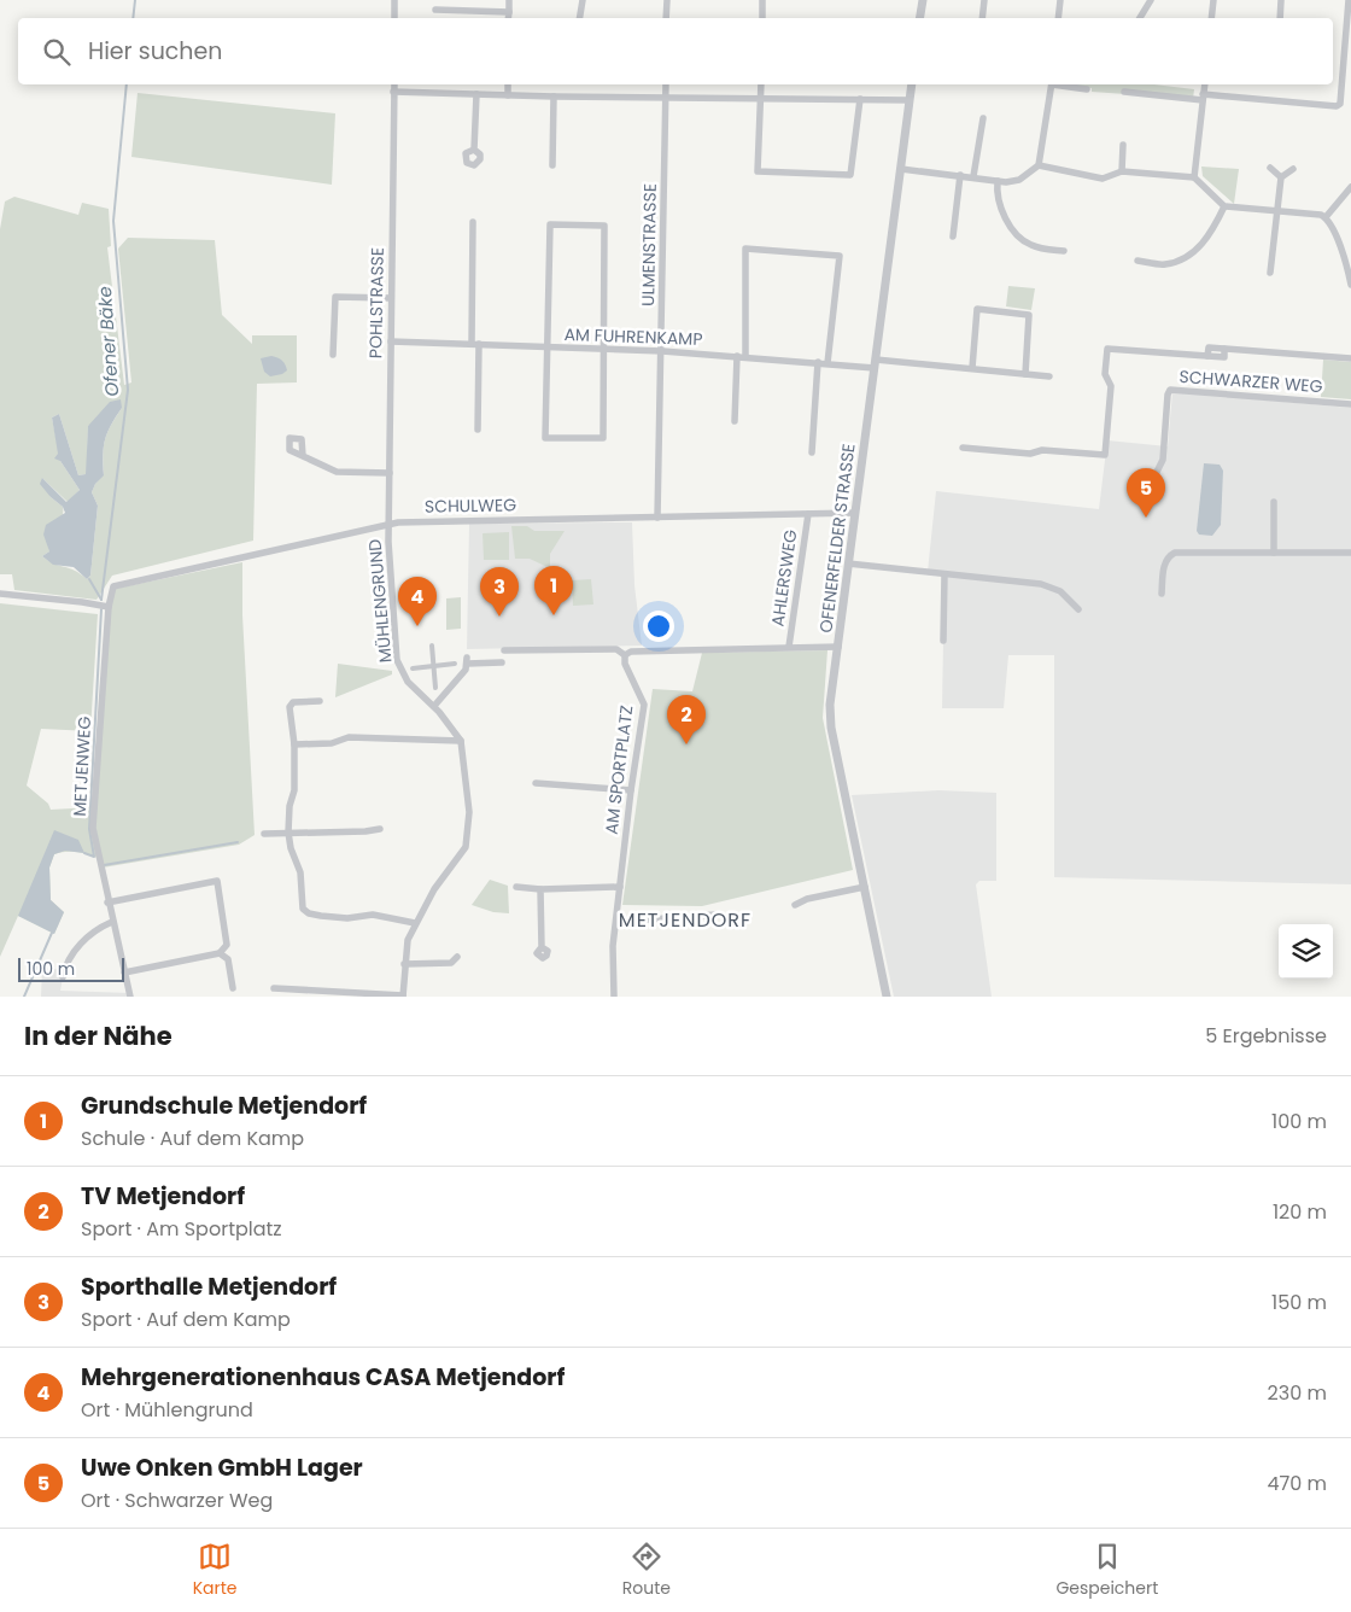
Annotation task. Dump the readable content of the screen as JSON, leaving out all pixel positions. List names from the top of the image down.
{
  "streets": {
    "street": [
      "ULMENSTRASSE",
      "POHLSTRASSE",
      "AM FUHRENKAMP",
      "SCHWARZER WEG",
      "SCHULWEG",
      "OFENERFELDER STRASSE",
      "AHLERSWEG",
      "MÜHLENGRUND",
      "METJENWEG",
      "AM SPORTPLATZ"
    ]
  },
  "crossings": [
    ["ULMENSTRASSE", "AM FUHRENKAMP"],
    ["ULMENSTRASSE", "SCHULWEG"],
    ["POHLSTRASSE", "AM FUHRENKAMP"],
    ["POHLSTRASSE", "SCHULWEG"],
    ["POHLSTRASSE", "MÜHLENGRUND"],
    ["AM FUHRENKAMP", "OFENERFELDER STRASSE"],
    ["SCHULWEG", "OFENERFELDER STRASSE"],
    ["SCHULWEG", "AHLERSWEG"],
    ["SCHULWEG", "MÜHLENGRUND"],
    ["SCHULWEG", "METJENWEG"]
  ],
  "districts": ["METJENDORF"],
  "water": ["Ofener Bäke"],
  "scale_bar": "100 m",
  "page": {
    "search": "Hier suchen",
    "pins": [
      "5",
      "1",
      "3",
      "4",
      "2"
    ],
    "scale": "100 m",
    "heading": ["In der Nähe", "5 Ergebnisse"],
    "list": [
      {
        "mark": "1",
        "name": "Grundschule Metjendorf",
        "note": "Schule · Auf dem Kamp",
        "value": "100 m"
      },
      {
        "mark": "2",
        "name": "TV Metjendorf",
        "note": "Sport · Am Sportplatz",
        "value": "120 m"
      },
      {
        "mark": "3",
        "name": "Sporthalle Metjendorf",
        "note": "Sport · Auf dem Kamp",
        "value": "150 m"
      },
      {
        "mark": "4",
        "name": "Mehrgenerationenhaus CASA Metjendorf",
        "note": "Ort · Mühlengrund",
        "value": "230 m"
      },
      {
        "mark": "5",
        "name": "Uwe Onken GmbH Lager",
        "note": "Ort · Schwarzer Weg",
        "value": "470 m"
      }
    ],
    "nav": ["Karte", "Route", "Gespeichert"]
  }
}
